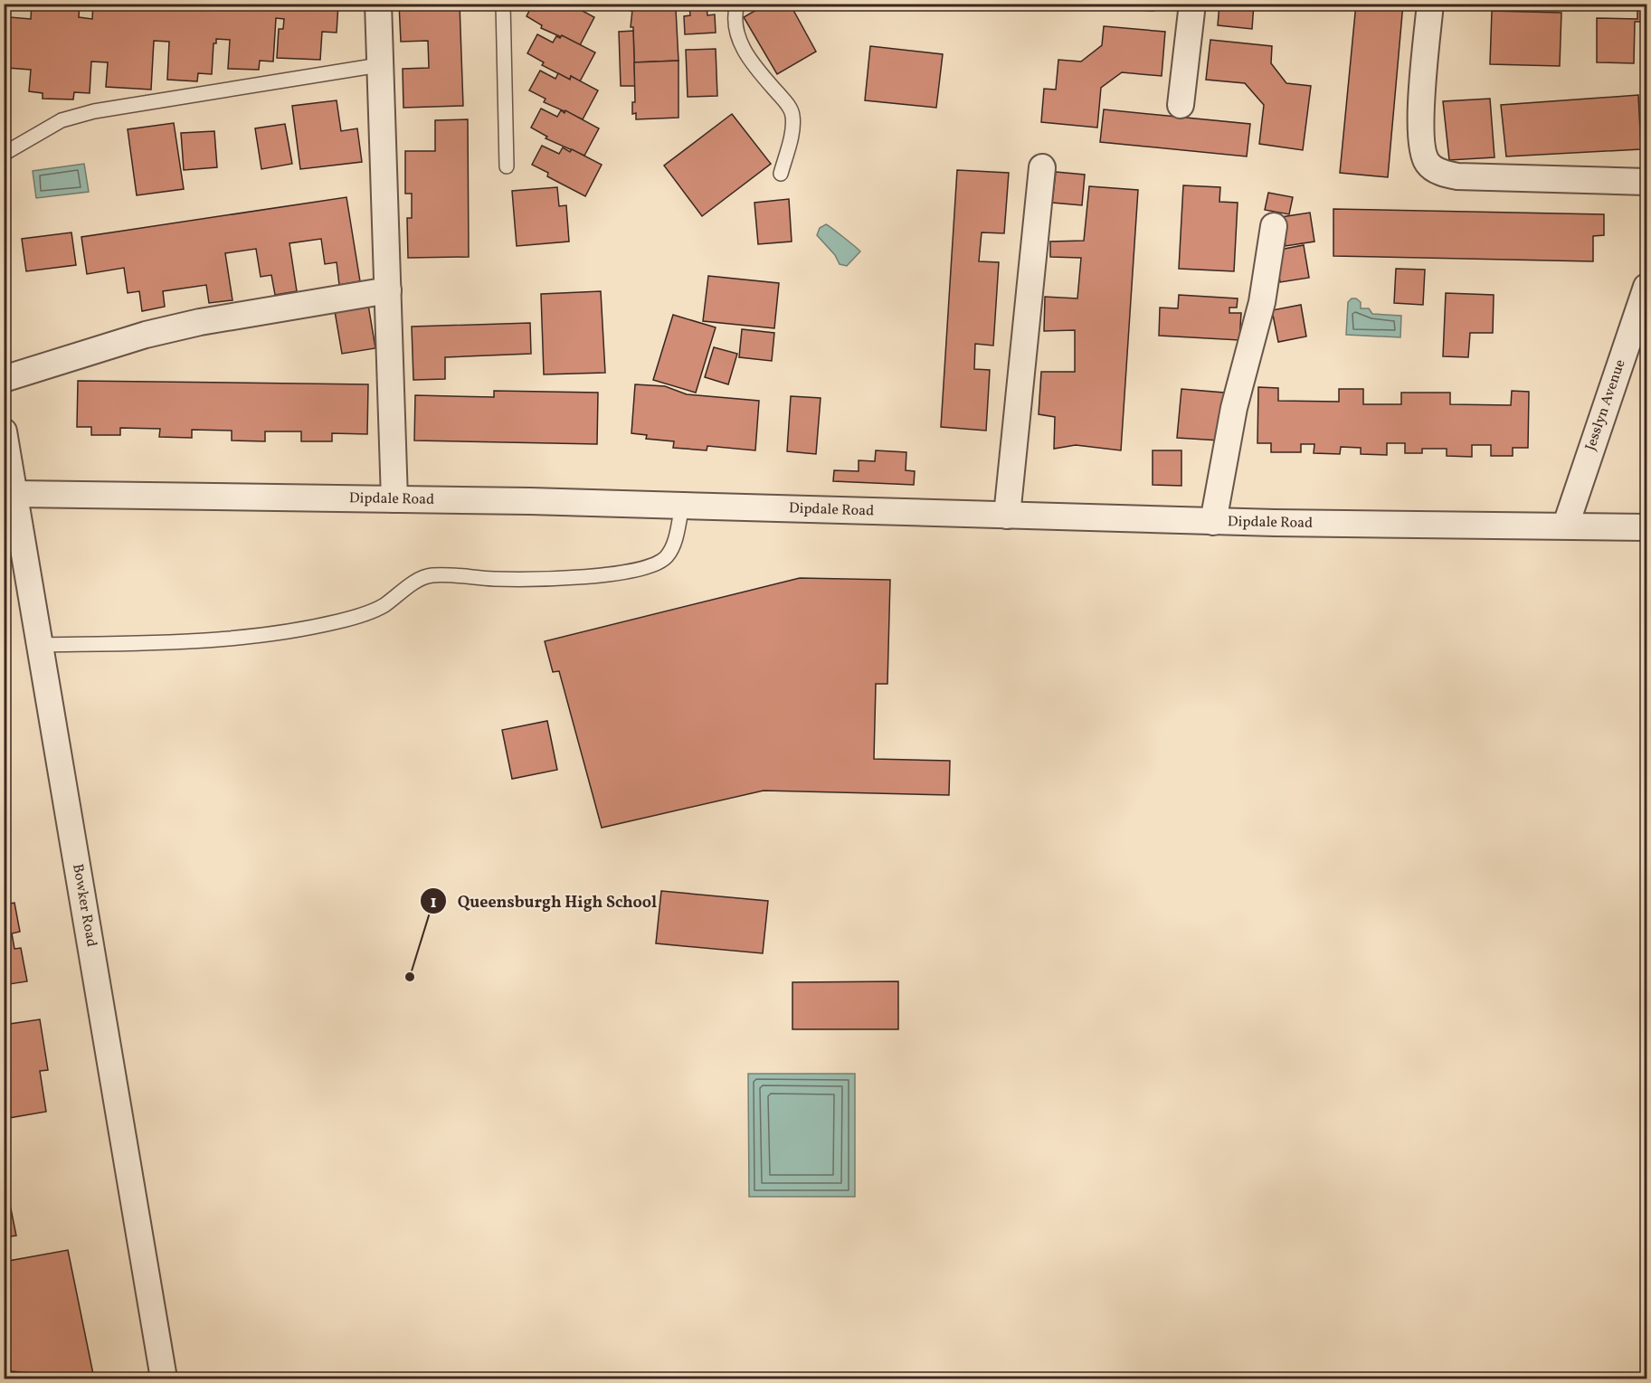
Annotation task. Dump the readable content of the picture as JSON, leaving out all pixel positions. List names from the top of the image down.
{
  "streets": {
    "street": ["Jesslyn Avenue", "Dipdale Road", "Bowker Road"]
  },
  "crossings": [
    ["Jesslyn Avenue", "Dipdale Road"],
    ["Dipdale Road", "Bowker Road"]
  ],
  "places": ["Queensburgh High School"]
}
